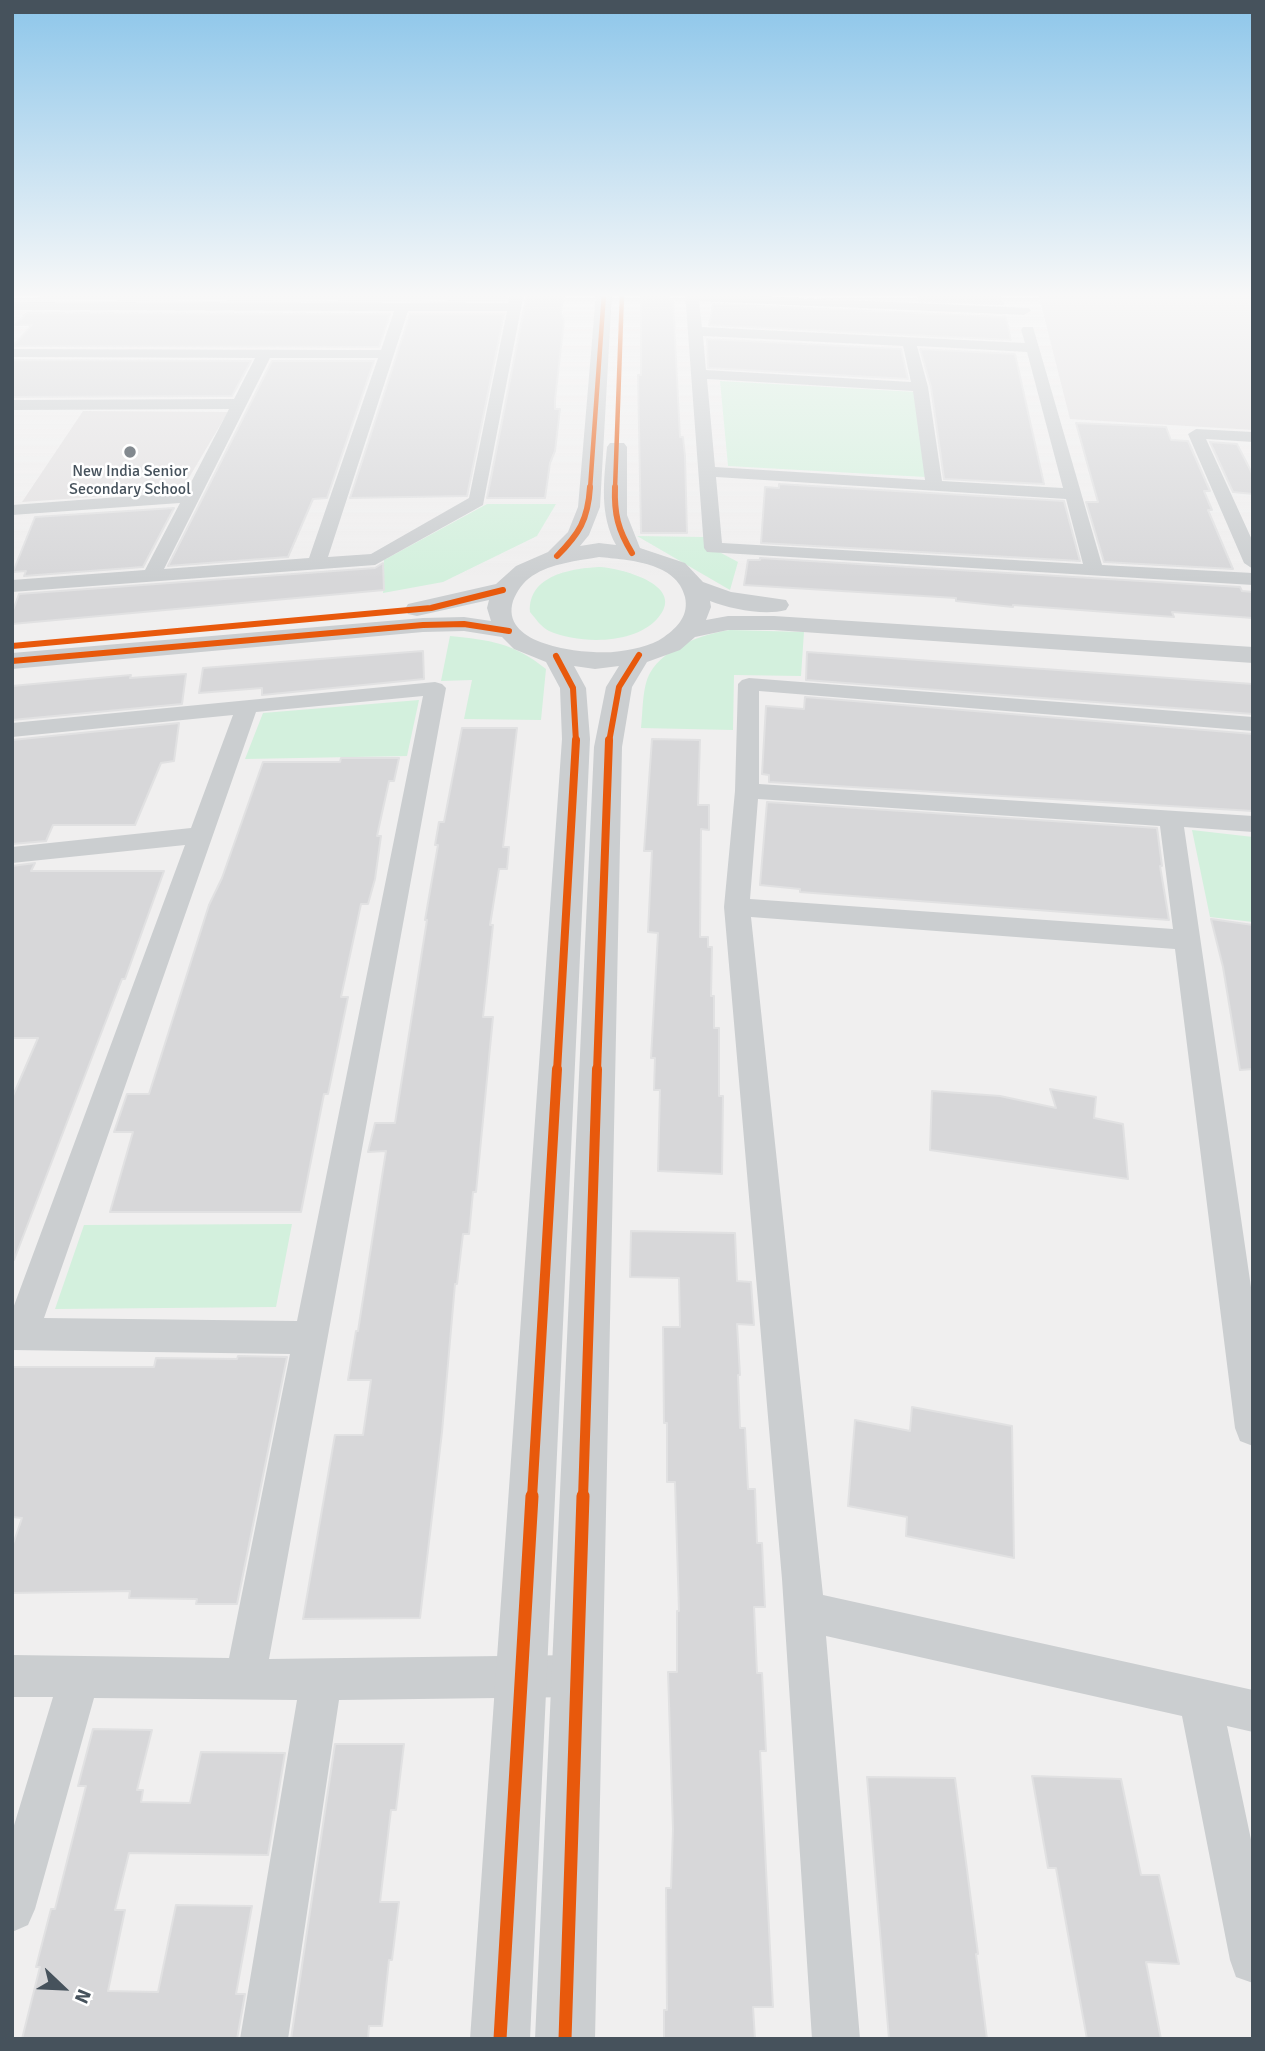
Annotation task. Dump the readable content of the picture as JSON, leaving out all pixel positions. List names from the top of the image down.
{
  "places": ["New India Senior Secondary School"],
  "north": "bottom right"
}
